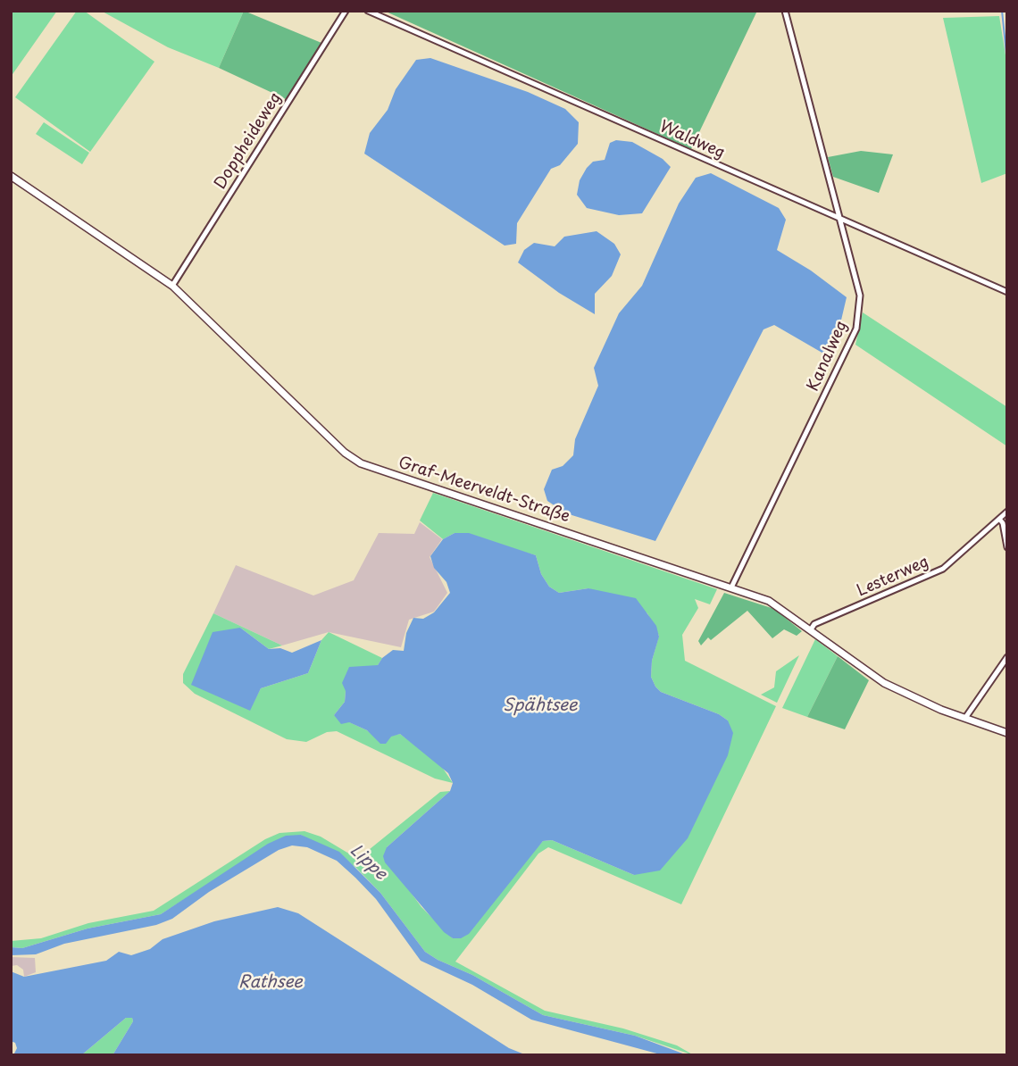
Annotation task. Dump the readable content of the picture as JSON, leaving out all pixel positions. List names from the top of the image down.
{
  "streets": {
    "main road": ["Graf-Meerveldt-Straße"],
    "street": [
      "Waldweg",
      "Doppheideweg",
      "Kanalweg",
      "Lesterweg"
    ]
  },
  "crossings": [
    ["Waldweg", "Kanalweg"],
    ["Doppheideweg", "Graf-Meerveldt-Straße"],
    ["Kanalweg", "Graf-Meerveldt-Straße"],
    ["Graf-Meerveldt-Straße", "Lesterweg"]
  ],
  "water": ["Spähtsee", "Lippe", "Rathsee"]
}
